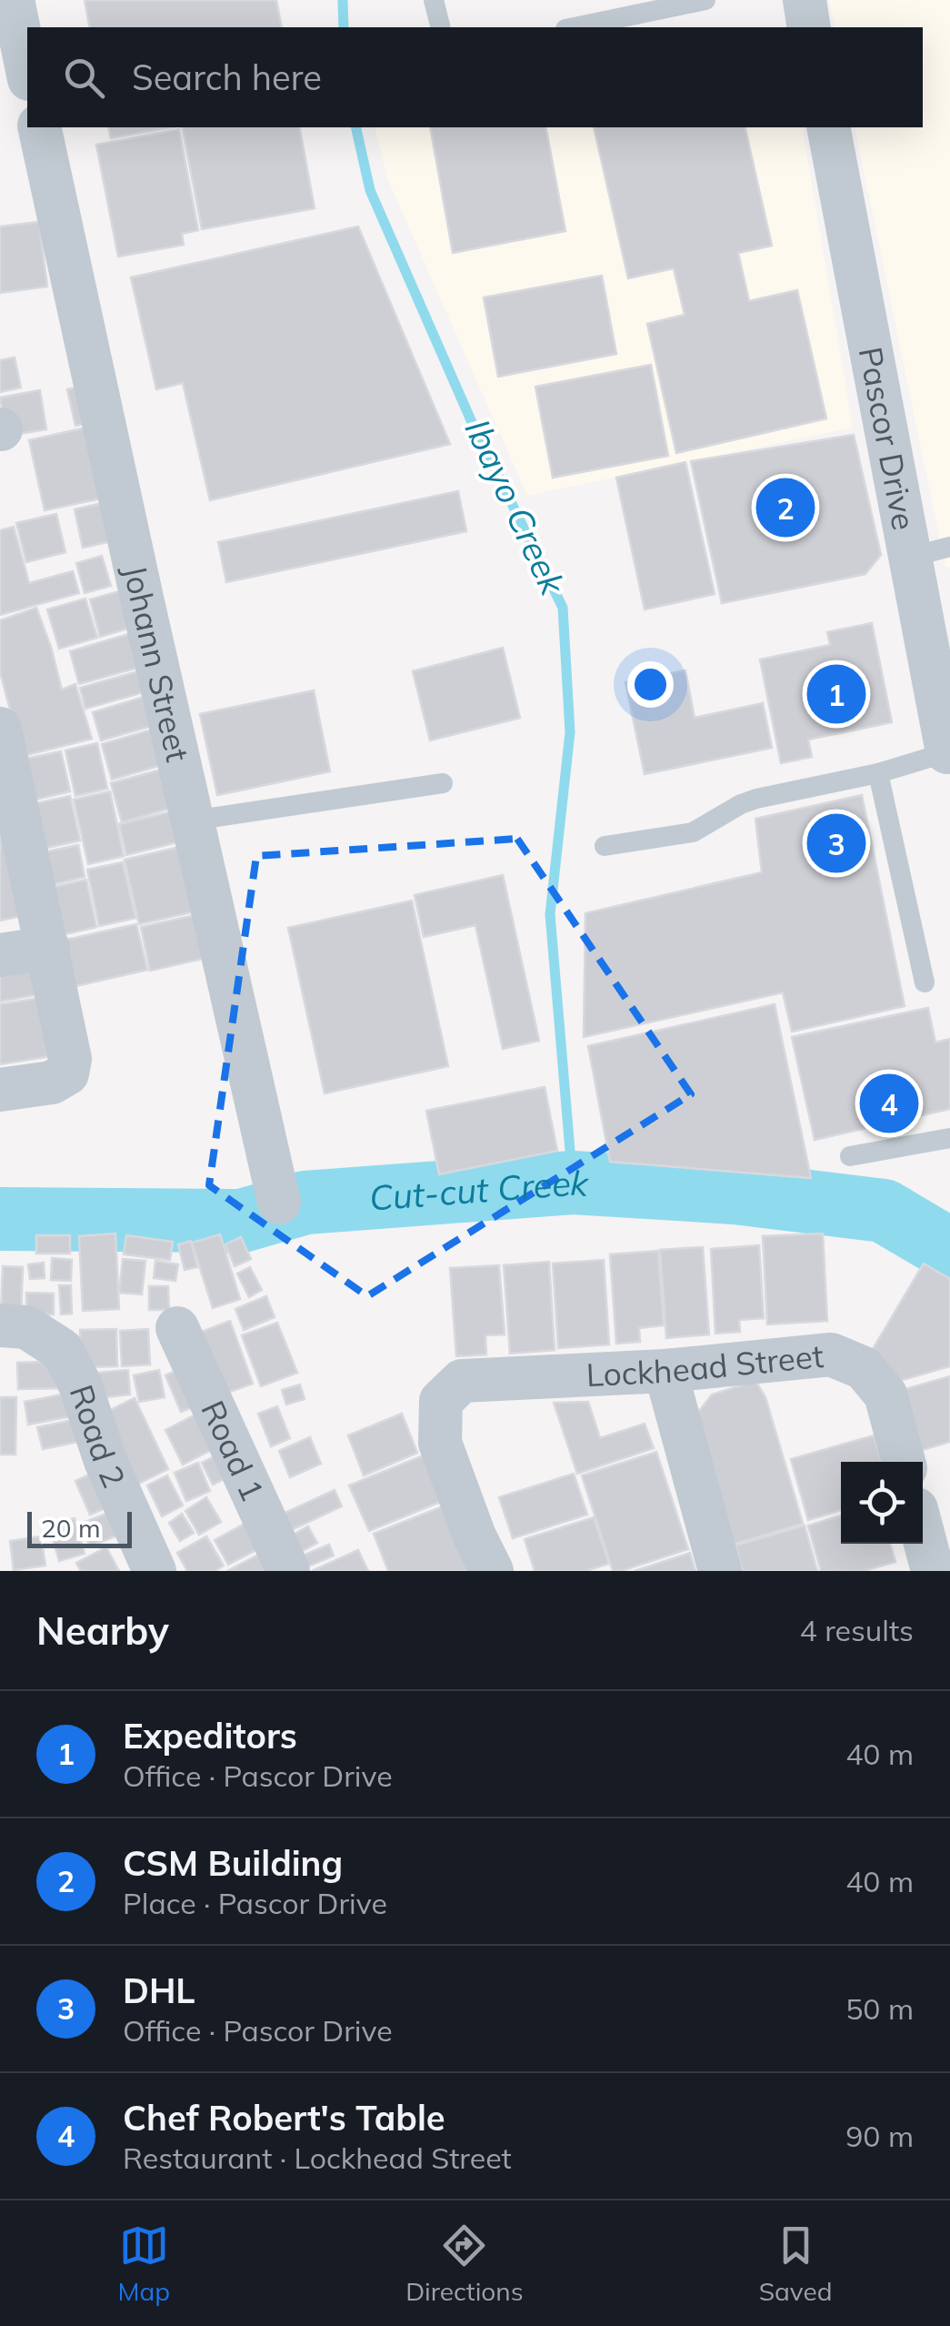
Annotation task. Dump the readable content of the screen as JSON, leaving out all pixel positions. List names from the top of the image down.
{
  "streets": {
    "street": [
      "Pascor Drive",
      "Johann Street",
      "Lockhead Street",
      "Road 2",
      "Road 1"
    ]
  },
  "water": ["Ibayo Creek", "Cut-cut Creek"],
  "scale_bar": "20 m",
  "page": {
    "search": "Search here",
    "pins": [
      "2",
      "1",
      "3",
      "4"
    ],
    "scale": "20 m",
    "heading": ["Nearby", "4 results"],
    "list": [
      {
        "mark": "1",
        "name": "Expeditors",
        "note": "Office · Pascor Drive",
        "value": "40 m"
      },
      {
        "mark": "2",
        "name": "CSM Building",
        "note": "Place · Pascor Drive",
        "value": "40 m"
      },
      {
        "mark": "3",
        "name": "DHL",
        "note": "Office · Pascor Drive",
        "value": "50 m"
      },
      {
        "mark": "4",
        "name": "Chef Robert's Table",
        "note": "Restaurant · Lockhead Street",
        "value": "90 m"
      }
    ],
    "nav": ["Map", "Directions", "Saved"]
  }
}
